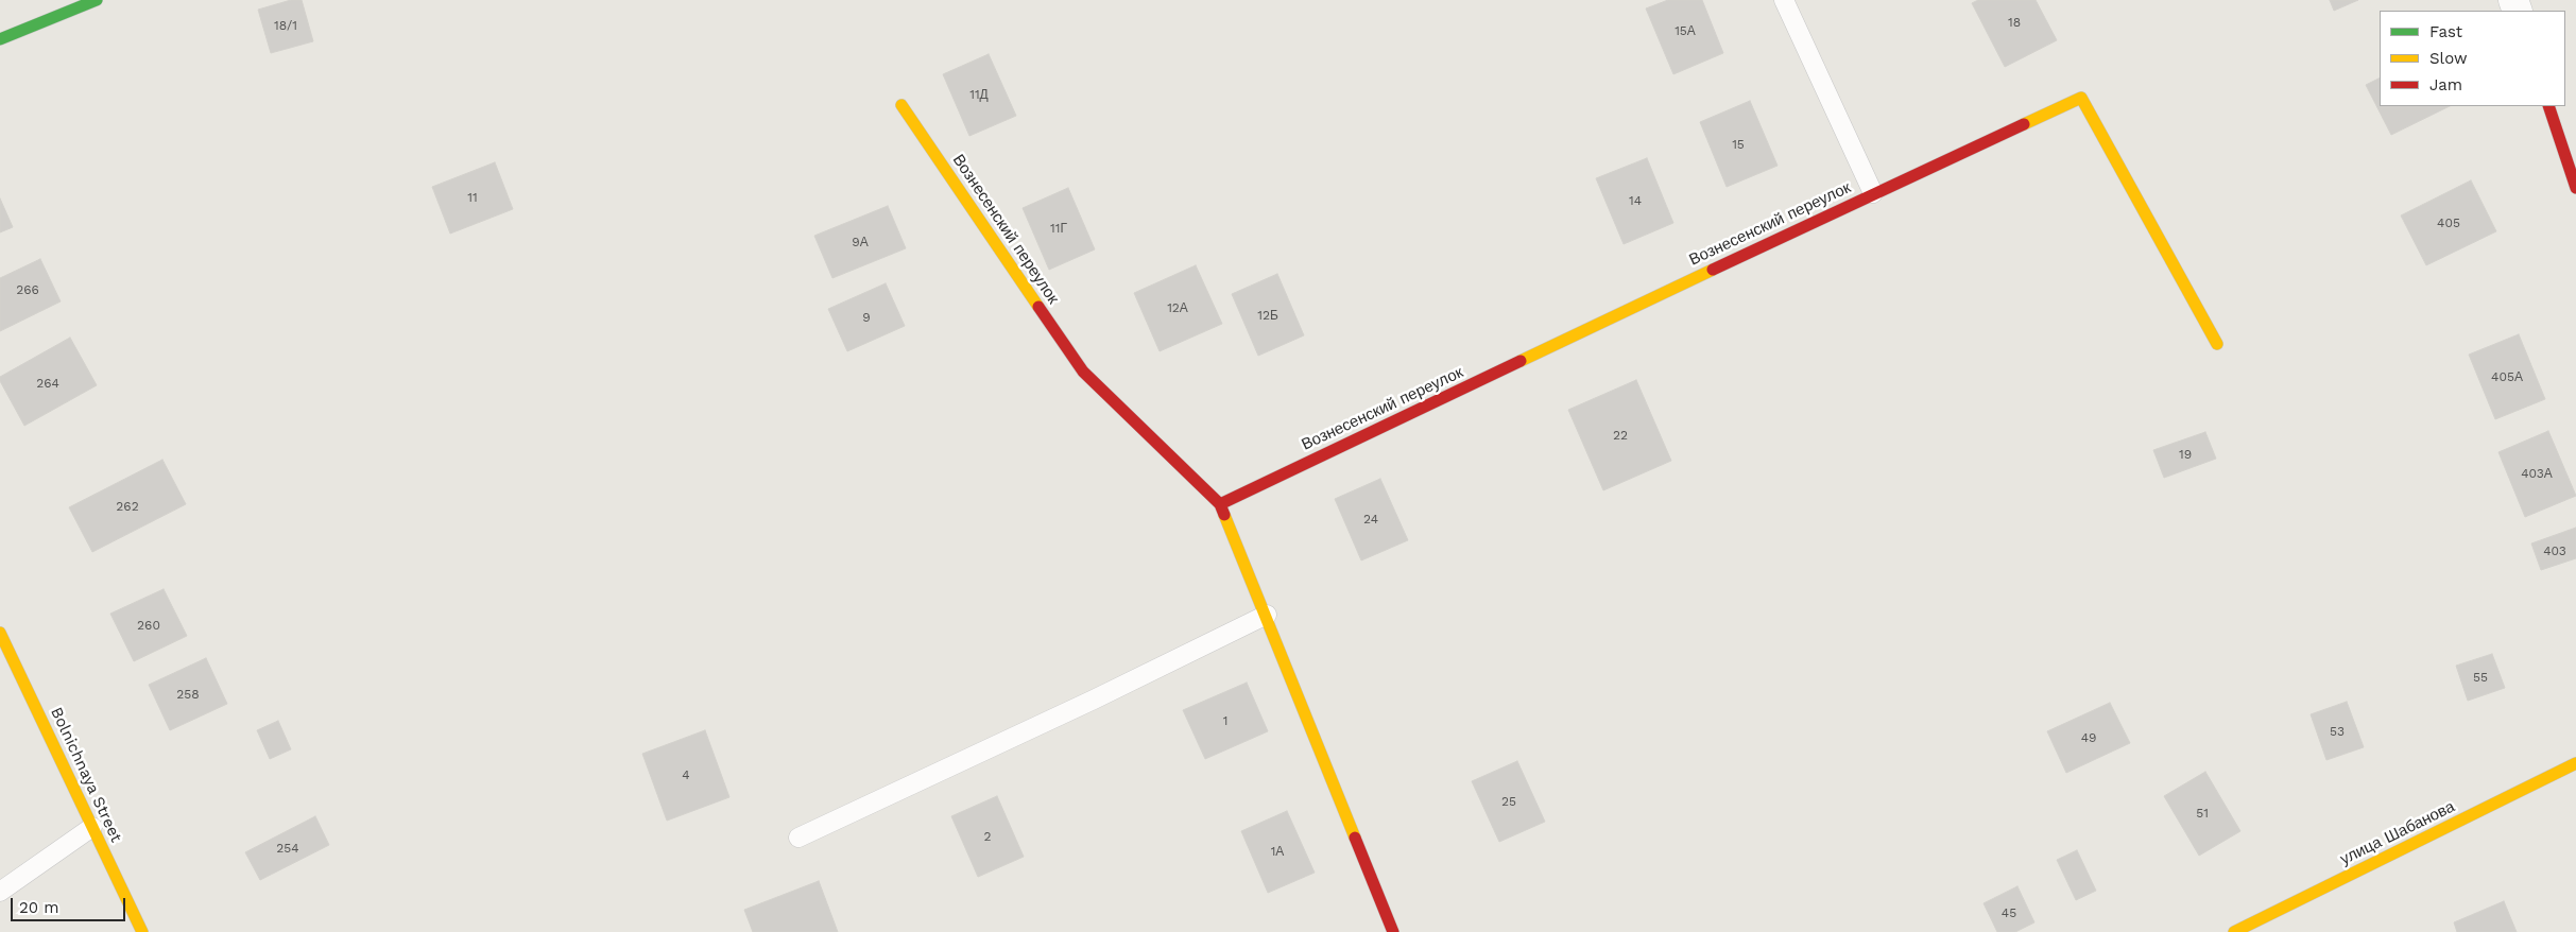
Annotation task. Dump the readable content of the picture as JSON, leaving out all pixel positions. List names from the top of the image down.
{
  "streets": {
    "street": ["Вознесенский переулок", "Bolnichnaya Street", "улица Шабанова"]
  },
  "house_numbers": [
    "18",
    "18/1",
    "15А",
    "11Д",
    "15",
    "11",
    "14",
    "405",
    "11Г",
    "9А",
    "266",
    "12А",
    "12Б",
    "9",
    "405А",
    "264",
    "22",
    "19",
    "403А",
    "262",
    "24",
    "403",
    "260",
    "55",
    "258",
    "1",
    "53",
    "49",
    "4",
    "25",
    "51",
    "2",
    "254",
    "1А",
    "45"
  ],
  "legend": ["Fast", "Slow", "Jam"],
  "scale_bar": "20 m"
}
